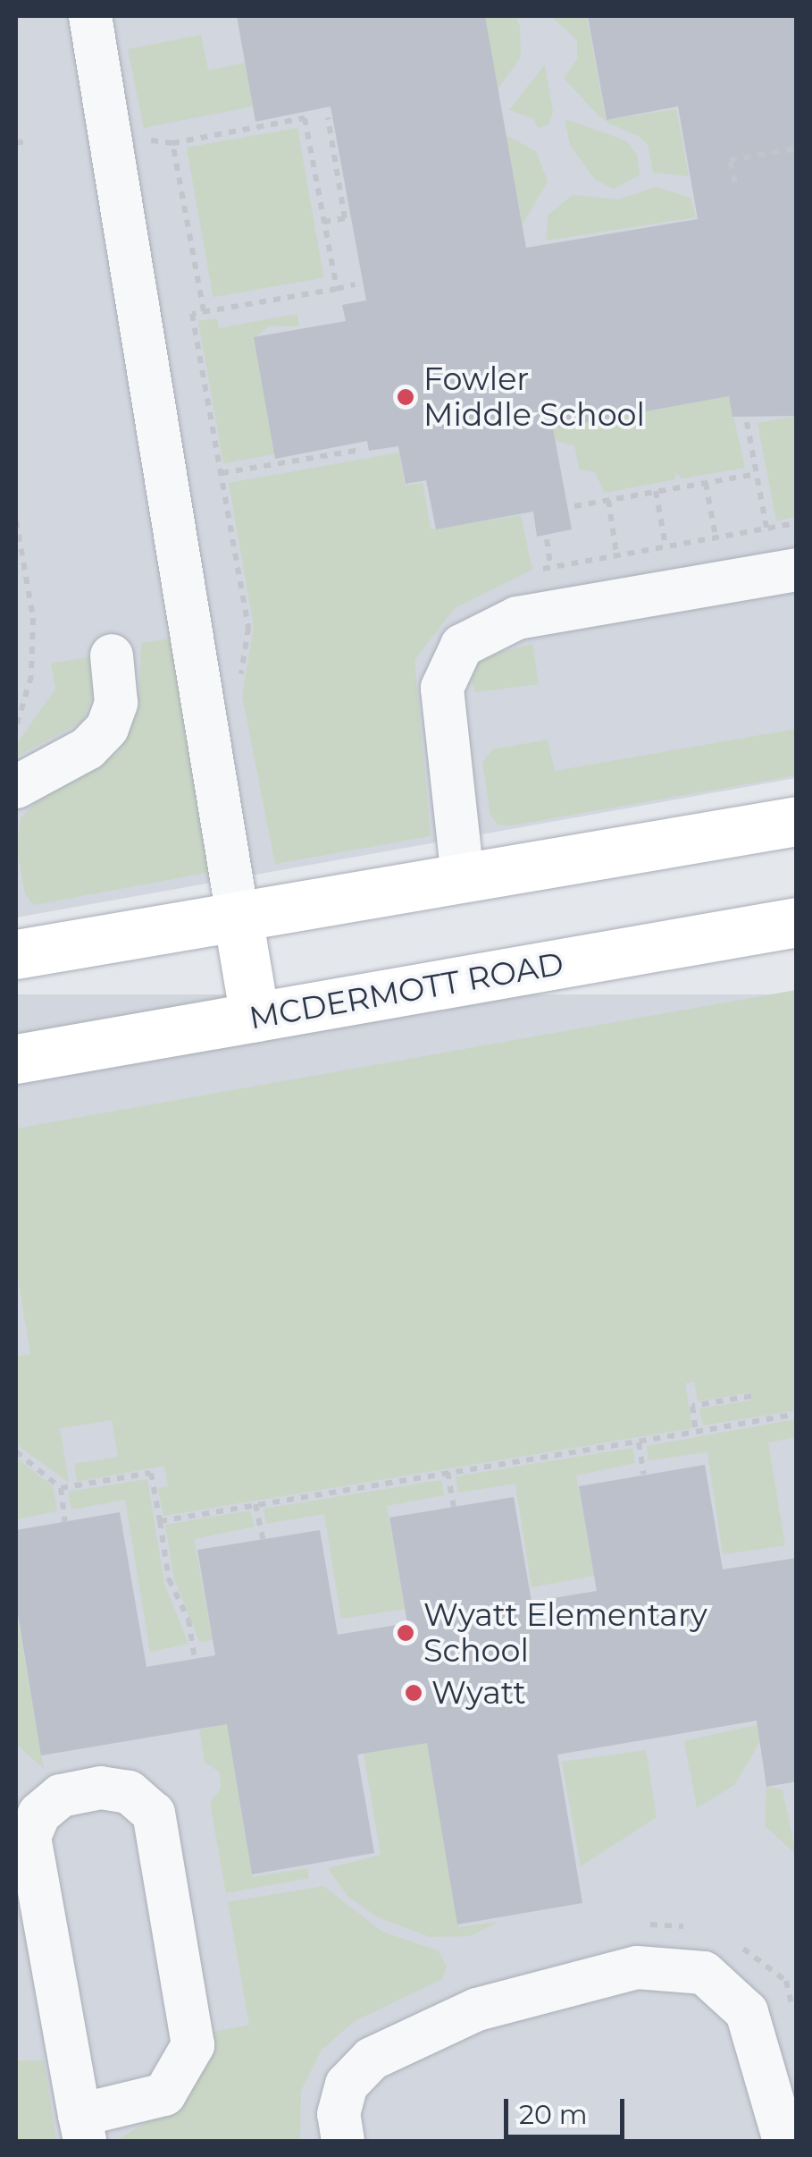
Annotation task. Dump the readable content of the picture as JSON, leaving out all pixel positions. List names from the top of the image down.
{
  "streets": {
    "main road": ["MCDERMOTT ROAD"]
  },
  "places": ["Fowler Middle School", "Wyatt Elementary School", "Wyatt"],
  "scale_bar": "20 m"
}
